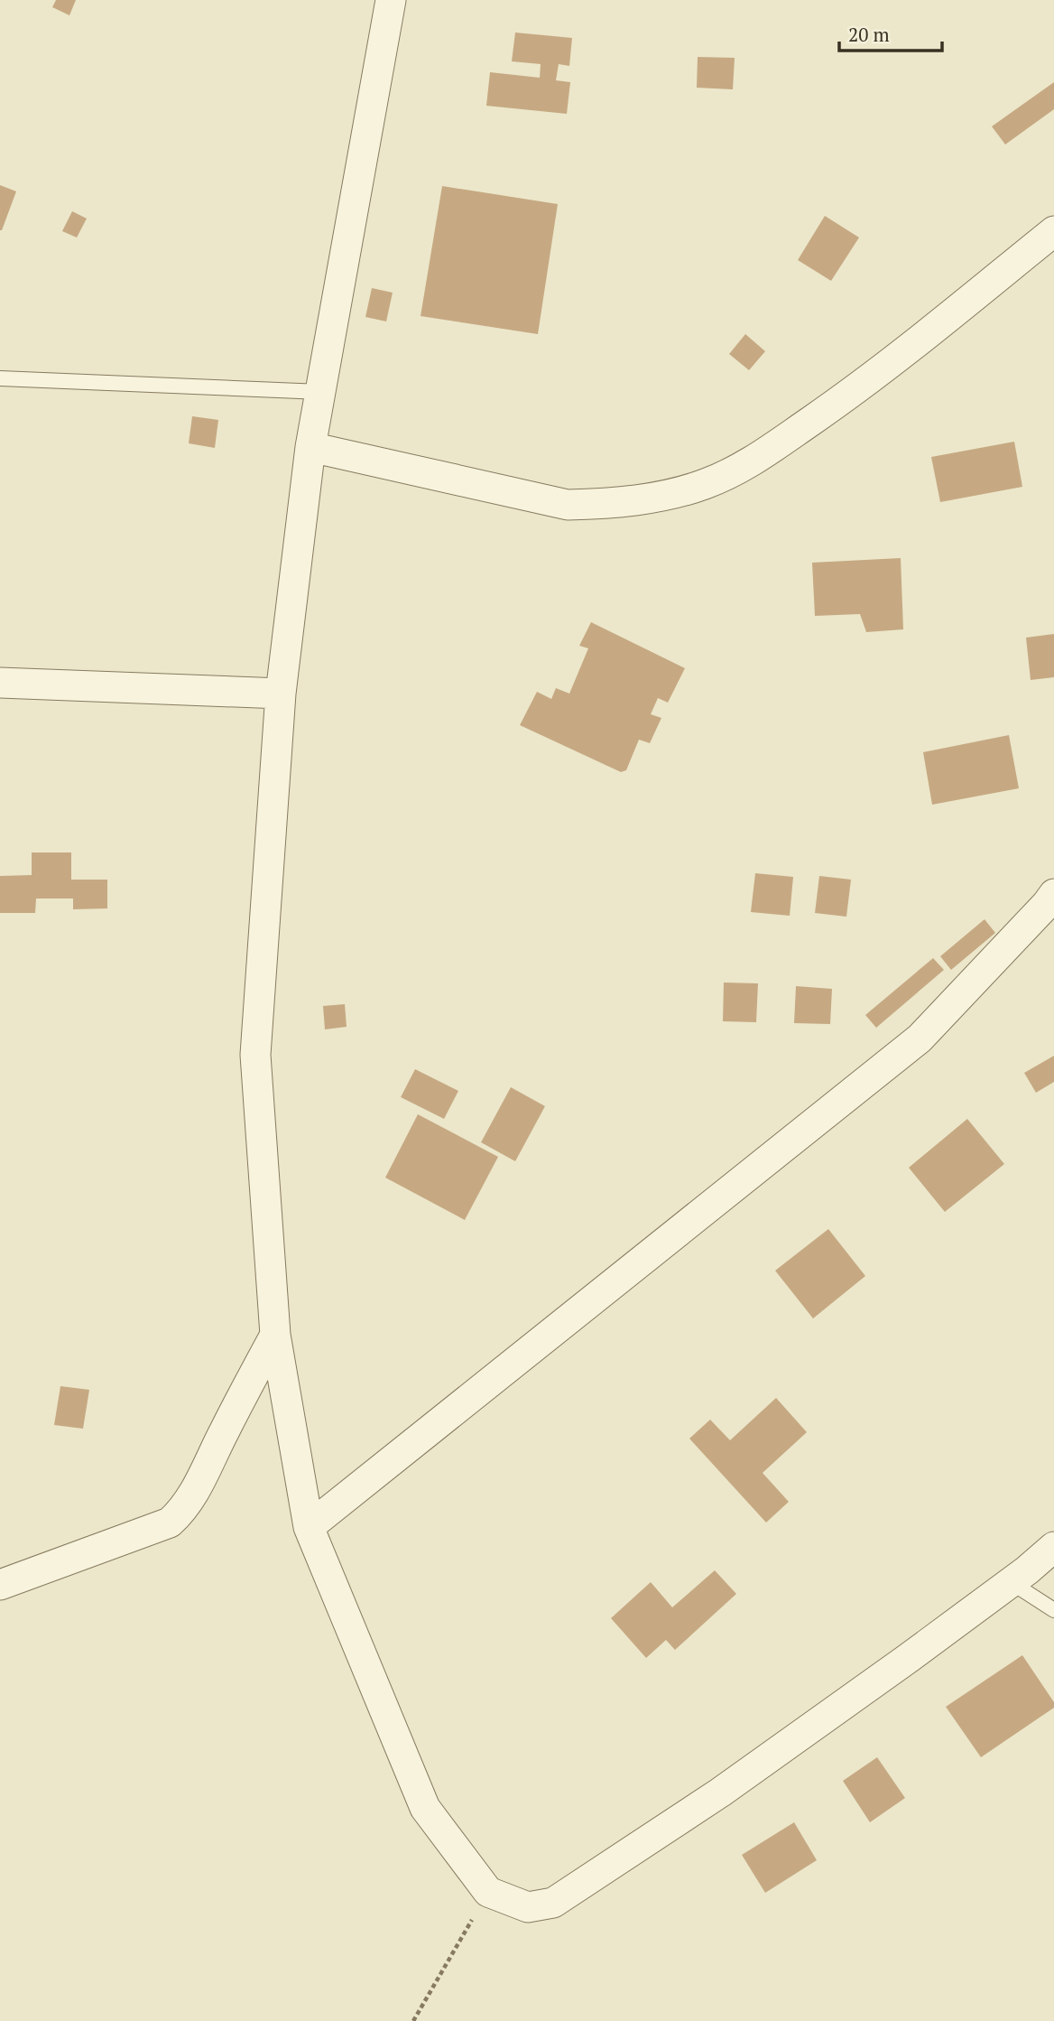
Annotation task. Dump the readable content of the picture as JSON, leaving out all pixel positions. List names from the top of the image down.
{
  "scale_bar": "20 m"
}
